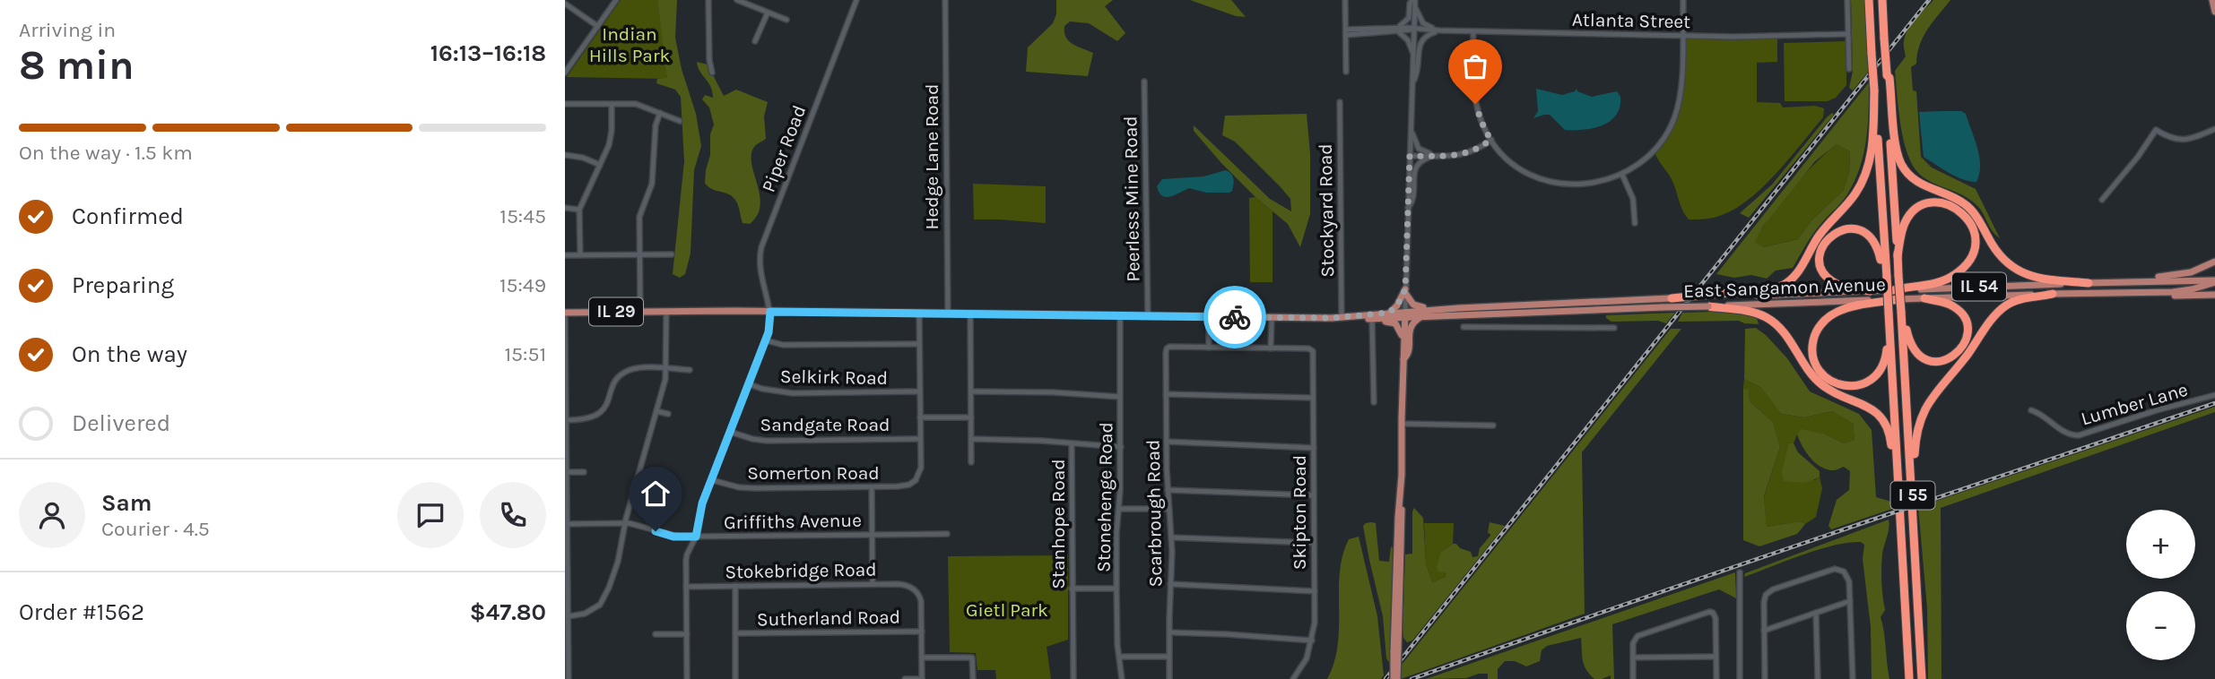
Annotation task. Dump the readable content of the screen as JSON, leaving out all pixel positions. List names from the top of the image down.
{
  "streets": {
    "highway": ["I 55"],
    "main road": ["IL 54", "East Sangamon Avenue", "IL 29"],
    "street": [
      "Atlanta Street",
      "Piper Road",
      "Hedge Lane Road",
      "Peerless Mine Road",
      "Stockyard Road",
      "Selkirk Road",
      "Lumber Lane",
      "Sandgate Road",
      "Somerton Road",
      "Stonehenge Road",
      "Skipton Road",
      "Scarbrough Road",
      "Griffiths Avenue",
      "Stanhope Road",
      "Stokebridge Road",
      "Sutherland Road"
    ]
  },
  "crossings": [
    ["Piper Road", "East Sangamon Avenue"],
    ["Hedge Lane Road", "East Sangamon Avenue"],
    ["Peerless Mine Road", "East Sangamon Avenue"],
    ["Stockyard Road", "East Sangamon Avenue"],
    ["East Sangamon Avenue", "I 55"],
    ["East Sangamon Avenue", "Stonehenge Road"],
    ["Sandgate Road", "Somerton Road"],
    ["Stokebridge Road", "Sutherland Road"]
  ],
  "parks": ["Indian Hills Park", "Gietl Park"],
  "page": {
    "heading": ["8 min", "Arriving in", "16:13–16:18"],
    "panel": [
      "Sam",
      "Courier · 4.5",
      "Order #1562",
      "$47.80"
    ],
    "bar": "On the way · 1.5 km",
    "list": [
      ["Confirmed", "15:45"],
      ["Preparing", "15:49"],
      ["On the way", "15:51"],
      "Delivered"
    ],
    "map_buttons": ["+", "−"]
  }
}
